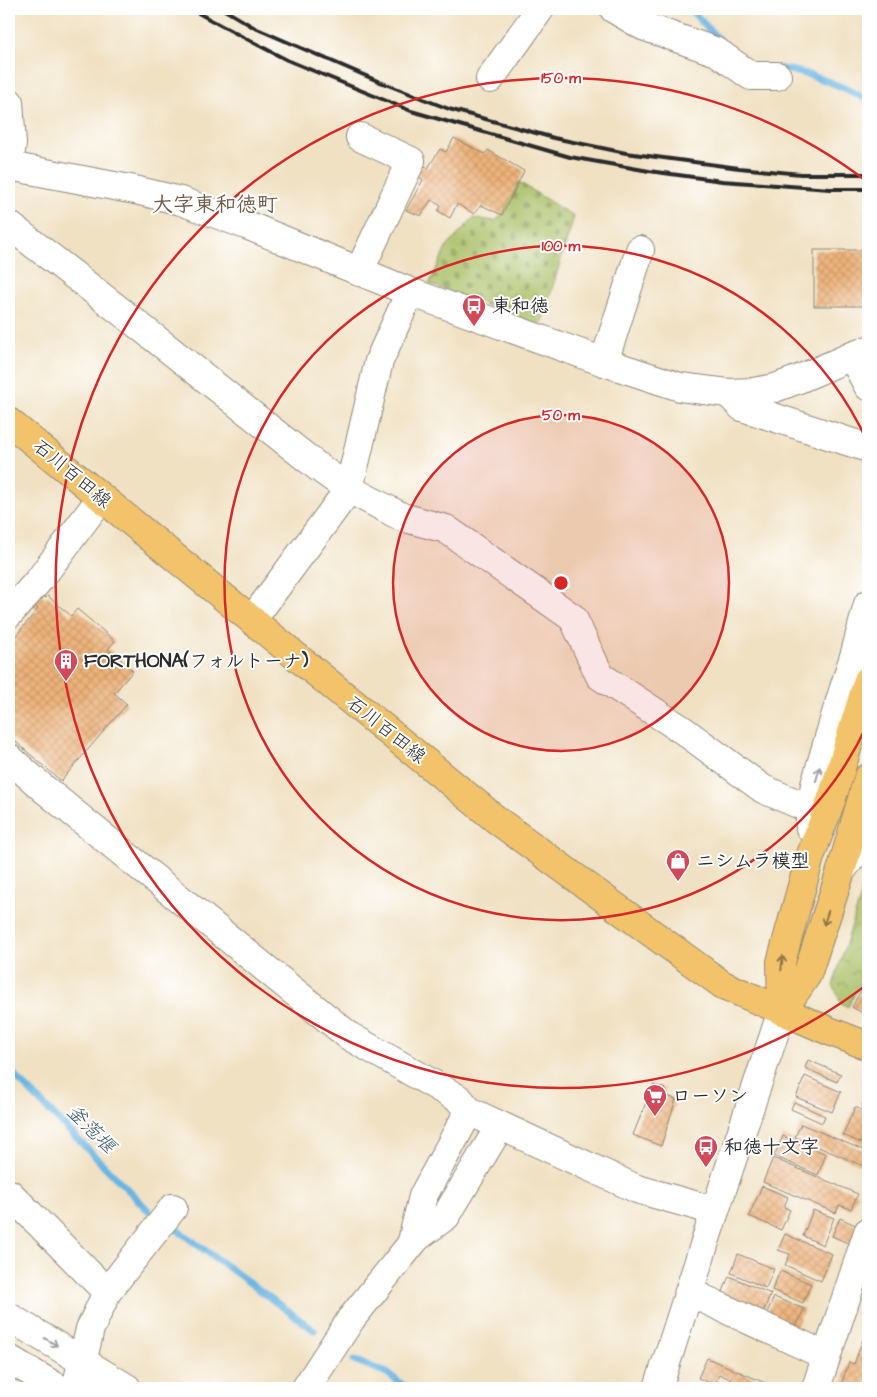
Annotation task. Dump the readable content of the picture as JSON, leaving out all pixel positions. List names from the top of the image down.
{
  "streets": {
    "main road": ["石川百田線"]
  },
  "districts": ["大字東和徳町"],
  "water": ["釜萢堰"],
  "places": {
    "bus stop": ["東和徳", "和徳十文字"],
    "building": ["FORTHONA(フォルトーナ)"],
    "shop": ["ニシムラ模型"],
    "supermarket": ["ローソン"]
  },
  "rings": ["150 m", "100 m", "50 m"]
}
